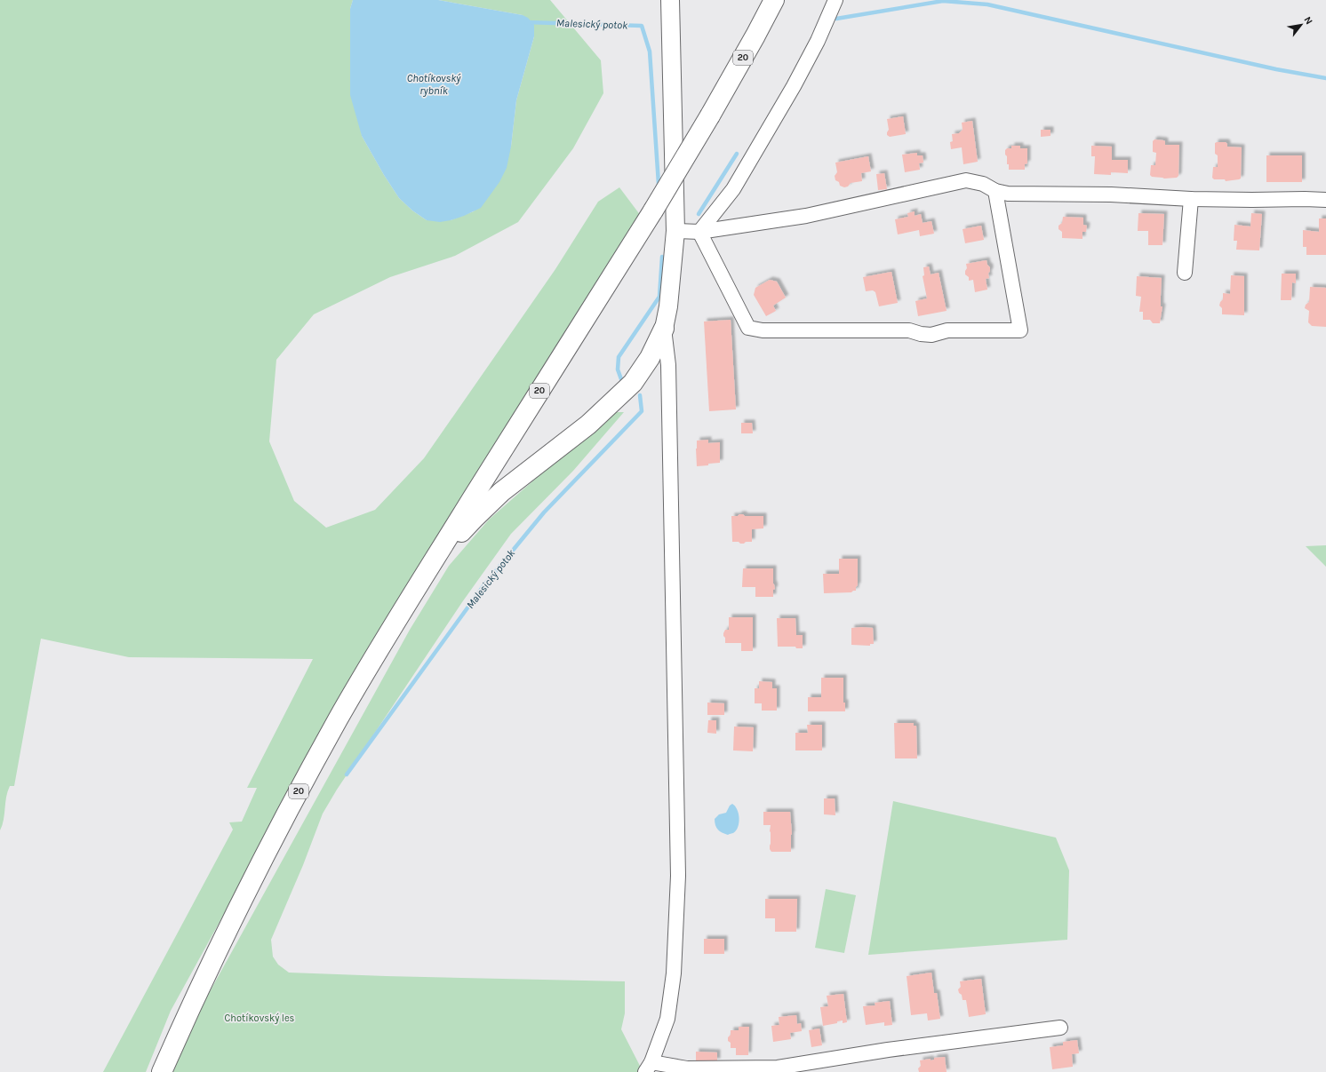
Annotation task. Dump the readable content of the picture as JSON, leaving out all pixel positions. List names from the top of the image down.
{
  "streets": {
    "main road": ["20"]
  },
  "water": ["Malesický potok", "Chotíkovský rybník"],
  "parks": ["Chotíkovský les"],
  "north": "top right"
}
